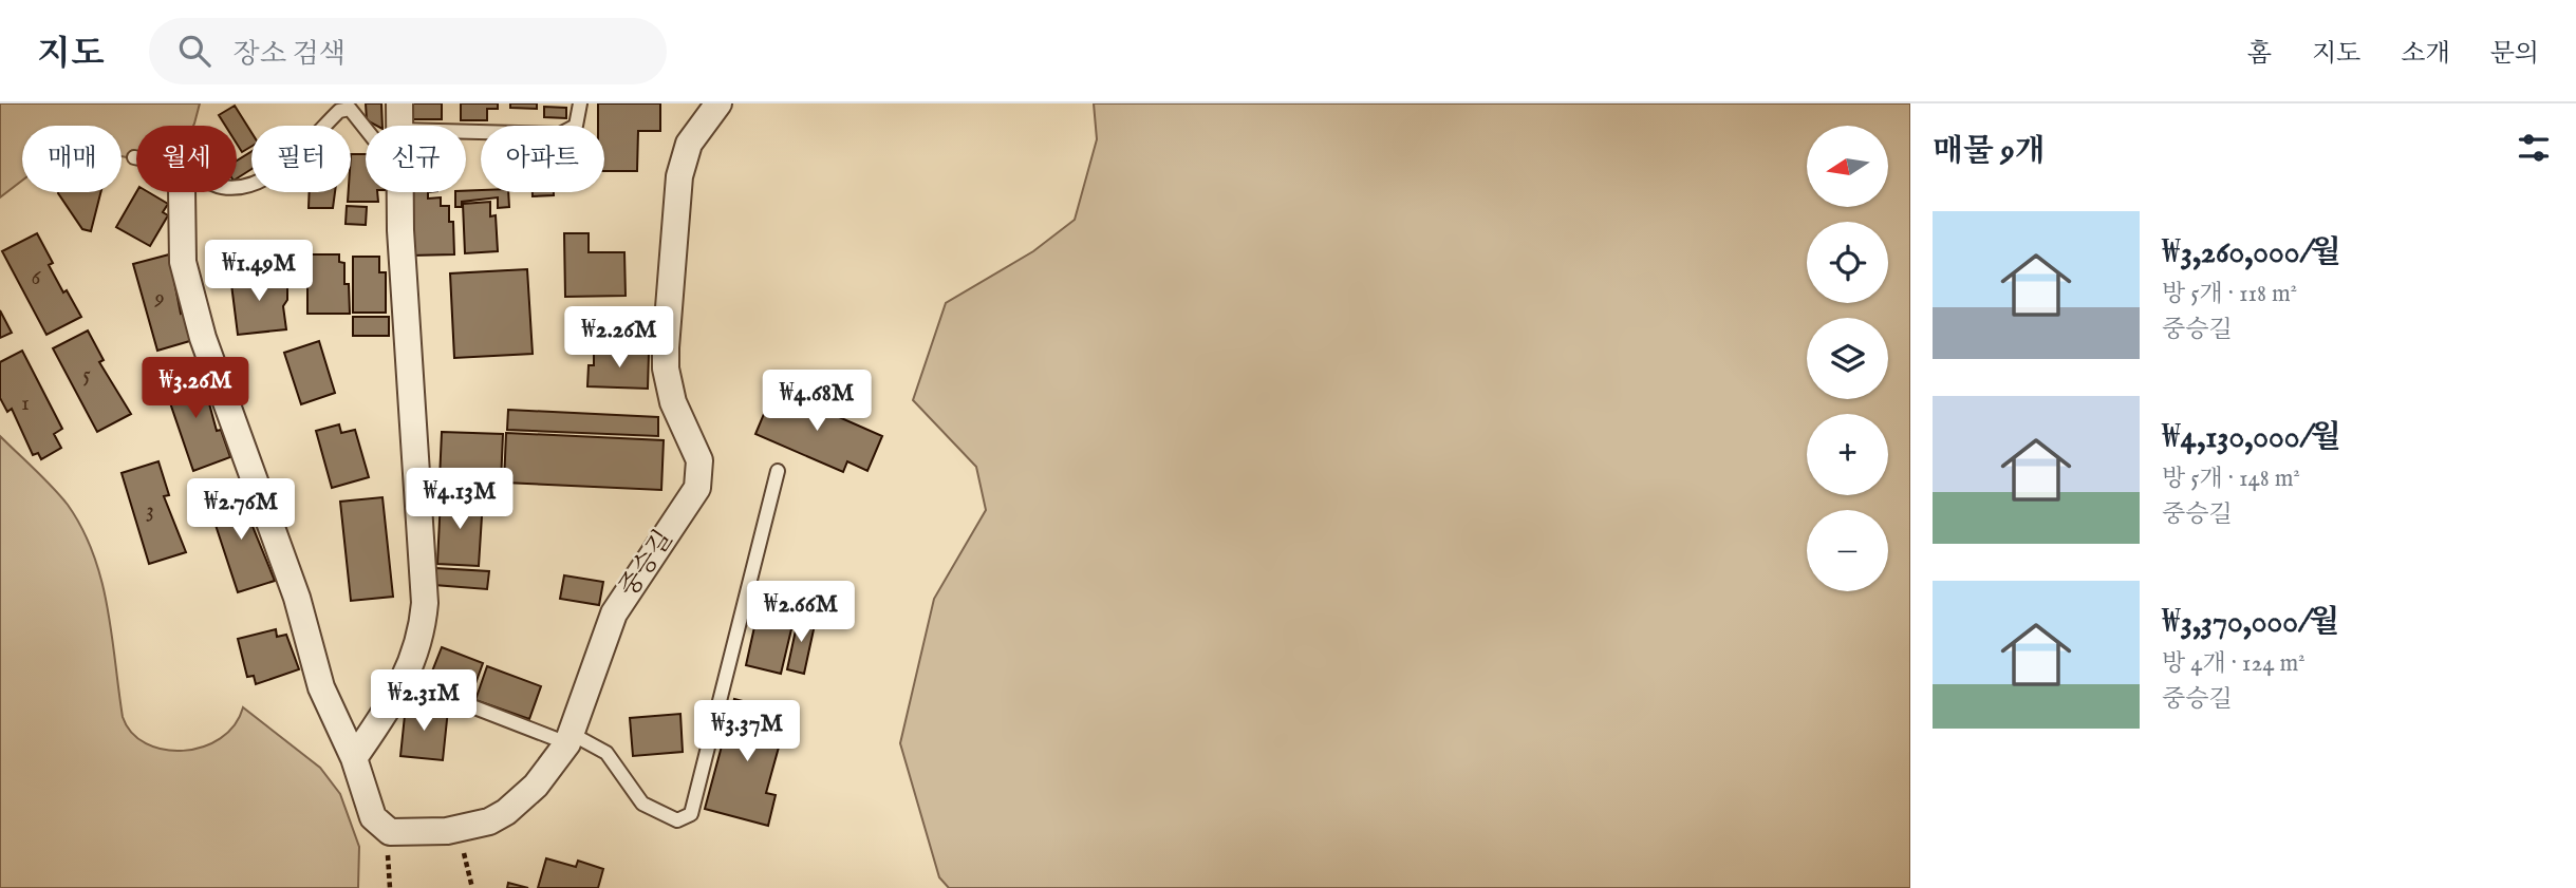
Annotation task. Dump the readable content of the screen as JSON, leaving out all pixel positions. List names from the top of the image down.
{
  "streets": {
    "street": ["중승길"]
  },
  "house_numbers": [
    "6",
    "9",
    "5",
    "1",
    "3"
  ],
  "north": "left",
  "page": {
    "header": "지도",
    "search": "장소 검색",
    "nav": [
      "홈",
      "지도",
      "소개",
      "문의"
    ],
    "heading": "매물 9개",
    "map_buttons": ["+", "−"],
    "chip": [
      "매매",
      "월세",
      "필터",
      "신규",
      "아파트"
    ],
    "list": [
      {
        "name": "₩3,260,000/월",
        "note": "방 5개 · 118 m² · 중승길"
      },
      {
        "name": "₩4,130,000/월",
        "note": "방 5개 · 148 m² · 중승길"
      },
      {
        "name": "₩3,370,000/월",
        "note": "방 4개 · 124 m² · 중승길"
      }
    ],
    "price": [
      "₩1.49M",
      "₩2.26M",
      "₩3.26M",
      "₩4.68M",
      "₩4.13M",
      "₩2.76M",
      "₩2.66M",
      "₩2.31M",
      "₩3.37M"
    ]
  }
}
